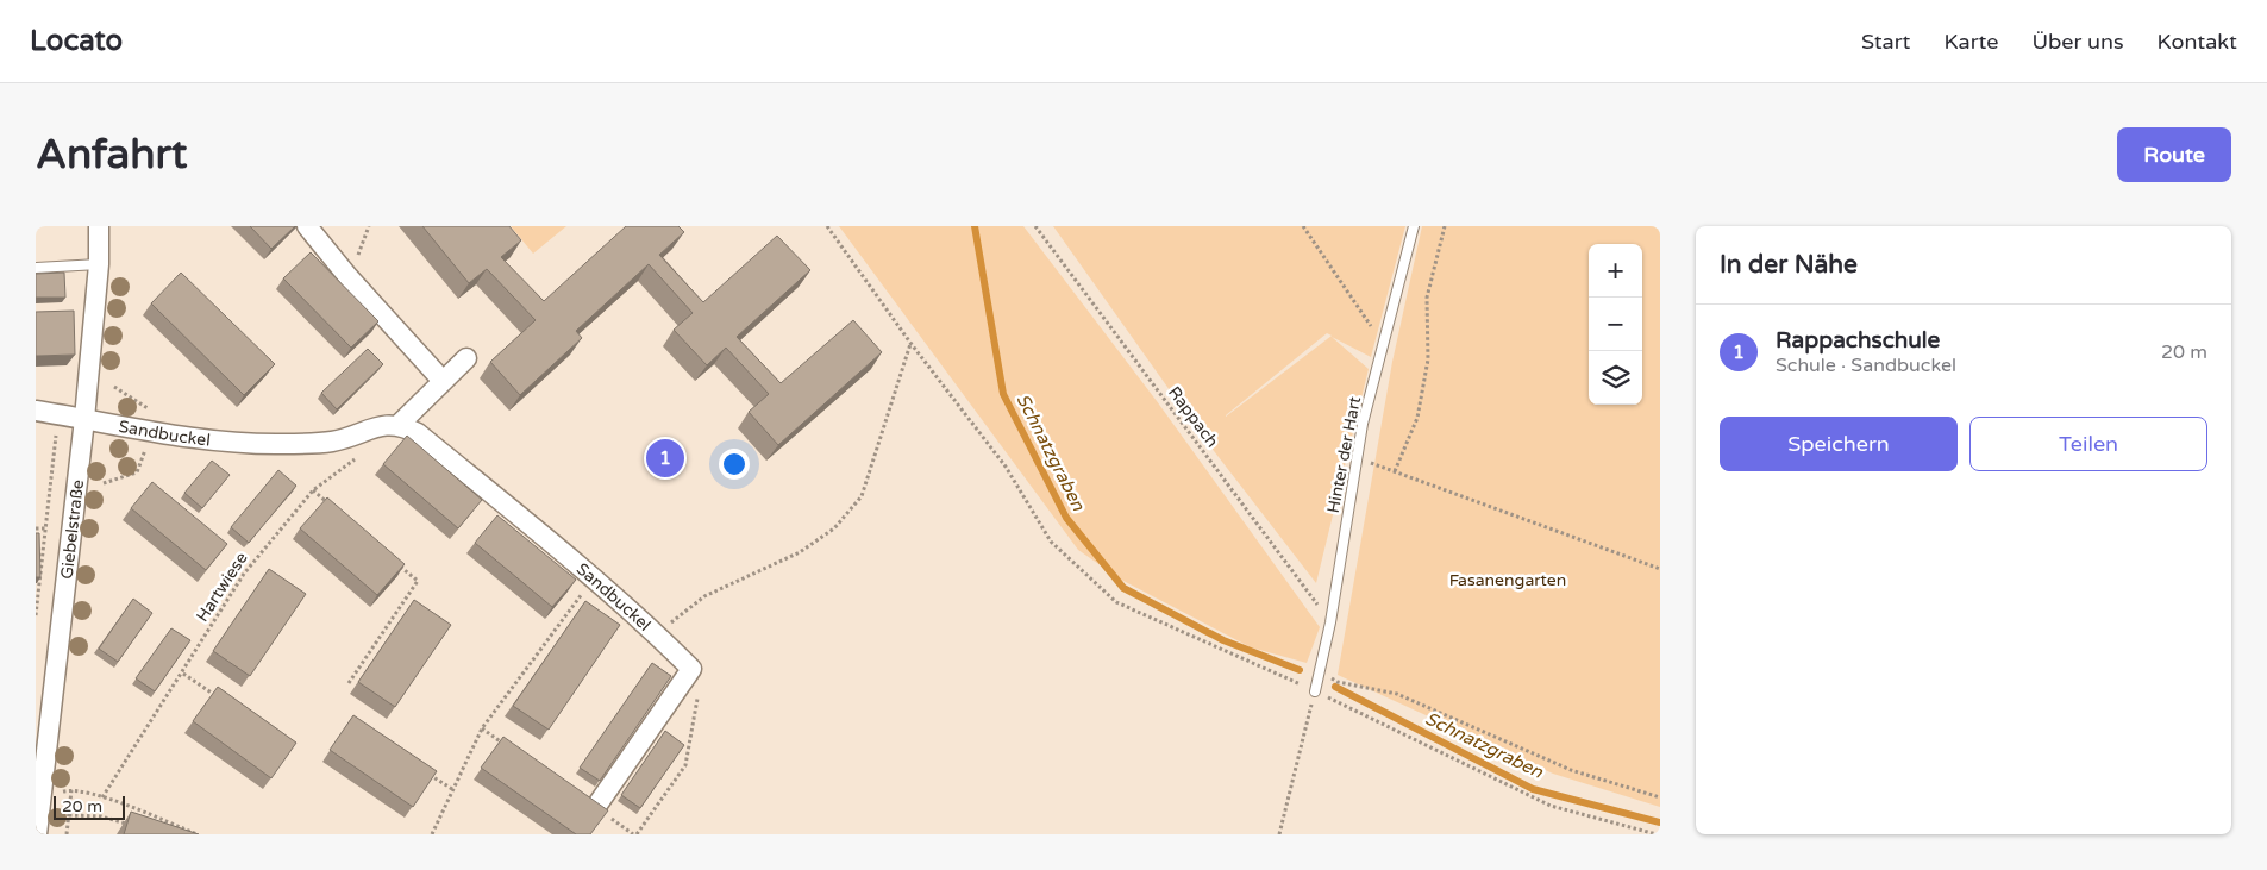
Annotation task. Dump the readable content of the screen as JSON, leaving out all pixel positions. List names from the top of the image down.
{
  "streets": {
    "street": ["Sandbuckel", "Giebelstraße"],
    "lane": ["Hinter der Hart"],
    "path": ["Rappach", "Hartwiese"]
  },
  "crossings": [
    ["Rappach", "Hinter der Hart"],
    ["Sandbuckel", "Giebelstraße"]
  ],
  "water": ["Schnatzgraben"],
  "parks": ["Fasanengarten"],
  "scale_bar": "20 m",
  "page": {
    "header": "Locato",
    "nav": [
      "Start",
      "Karte",
      "Über uns",
      "Kontakt"
    ],
    "buttons": [
      "Route",
      ["Speichern", "Teilen"]
    ],
    "title": "Anfahrt",
    "heading": "In der Nähe",
    "map_buttons": ["+", "−"],
    "list": [
      {
        "mark": "1",
        "name": "Rappachschule",
        "note": "Schule · Sandbuckel",
        "value": "20 m"
      }
    ],
    "pins": "1",
    "scale": "20 m"
  }
}
